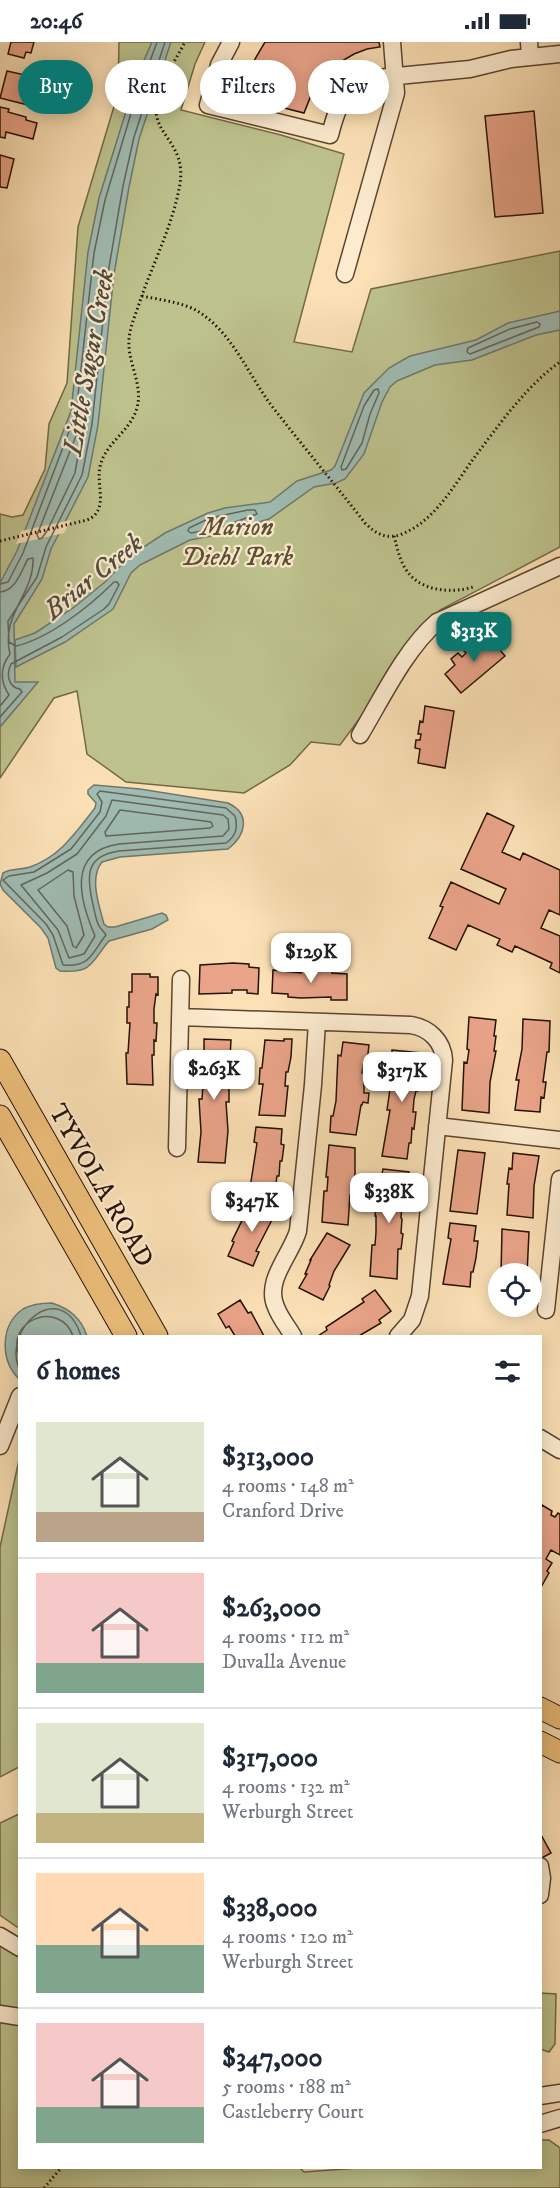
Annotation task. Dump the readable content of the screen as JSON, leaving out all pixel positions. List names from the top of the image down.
{
  "streets": {
    "main road": ["TYVOLA ROAD"]
  },
  "water": ["Little Sugar Creek", "Briar Creek"],
  "parks": ["Marion Diehl Park"],
  "page": {
    "status": "20:46",
    "chip": [
      "Buy",
      "Rent",
      "Filters",
      "New"
    ],
    "price": [
      "$313K",
      "$129K",
      "$263K",
      "$317K",
      "$338K",
      "$347K"
    ],
    "heading": "6 homes",
    "list": [
      {
        "name": "$313,000",
        "note": "4 rooms · 148 m² · Cranford Drive"
      },
      {
        "name": "$263,000",
        "note": "4 rooms · 112 m² · Duvalla Avenue"
      },
      {
        "name": "$317,000",
        "note": "4 rooms · 132 m² · Werburgh Street"
      },
      {
        "name": "$338,000",
        "note": "4 rooms · 120 m² · Werburgh Street"
      },
      {
        "name": "$347,000",
        "note": "5 rooms · 188 m² · Castleberry Court"
      }
    ]
  }
}
